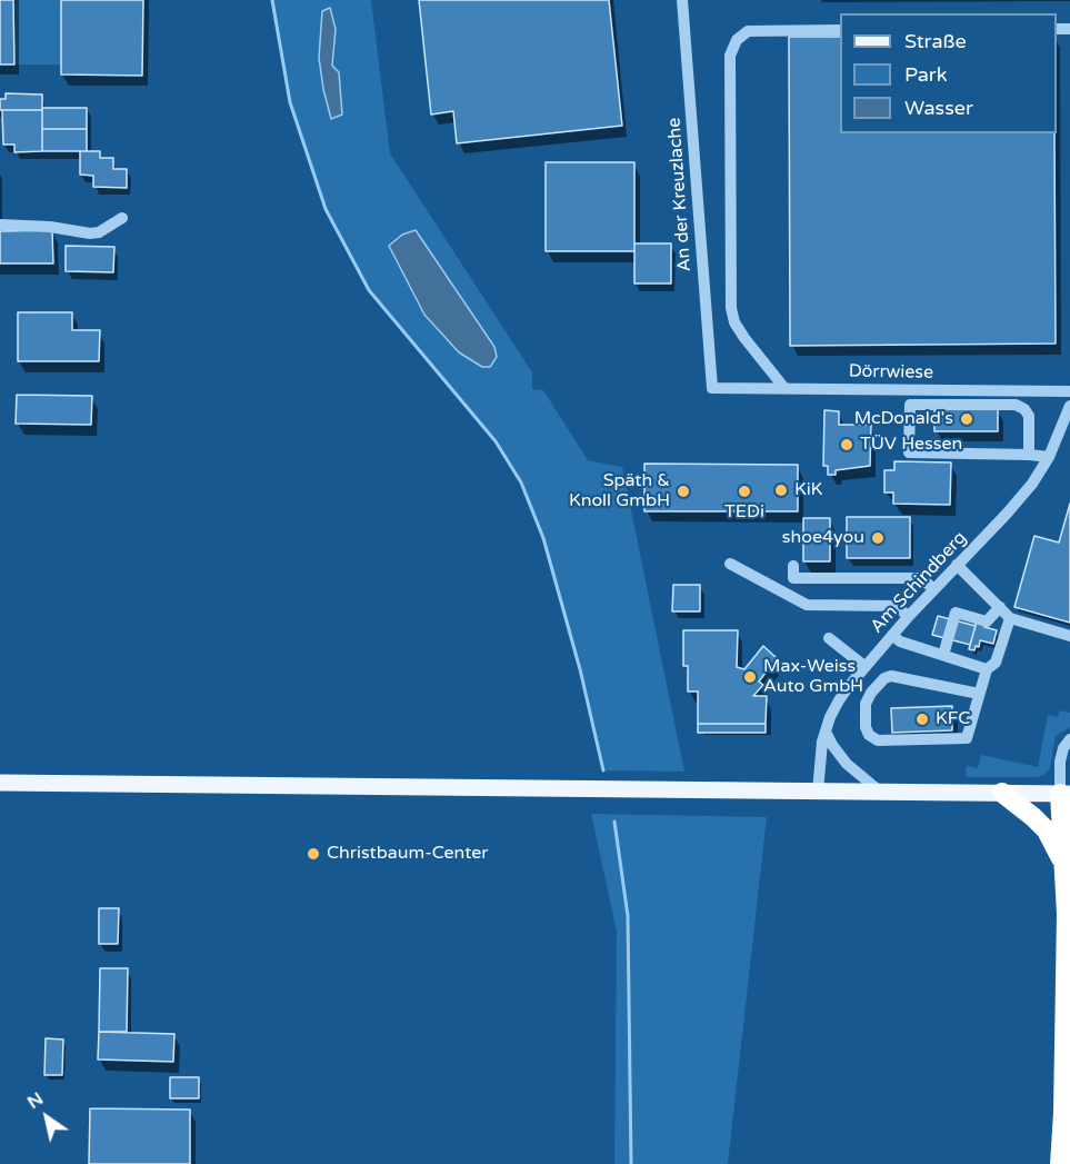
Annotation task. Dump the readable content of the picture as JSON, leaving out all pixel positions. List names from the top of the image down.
{
  "streets": {
    "street": ["An der Kreuzlache", "Dörrwiese", "Am Schindberg"]
  },
  "crossings": [
    ["An der Kreuzlache", "Dörrwiese"]
  ],
  "places": [
    "McDonald's",
    "TÜV Hessen",
    "KiK",
    "Späth & Knoll GmbH",
    "TEDi",
    "shoe4you",
    "Max-Weiss Auto GmbH",
    "KFC",
    "Christbaum-Center"
  ],
  "legend": ["Straße", "Park", "Wasser"],
  "north": "top left"
}
